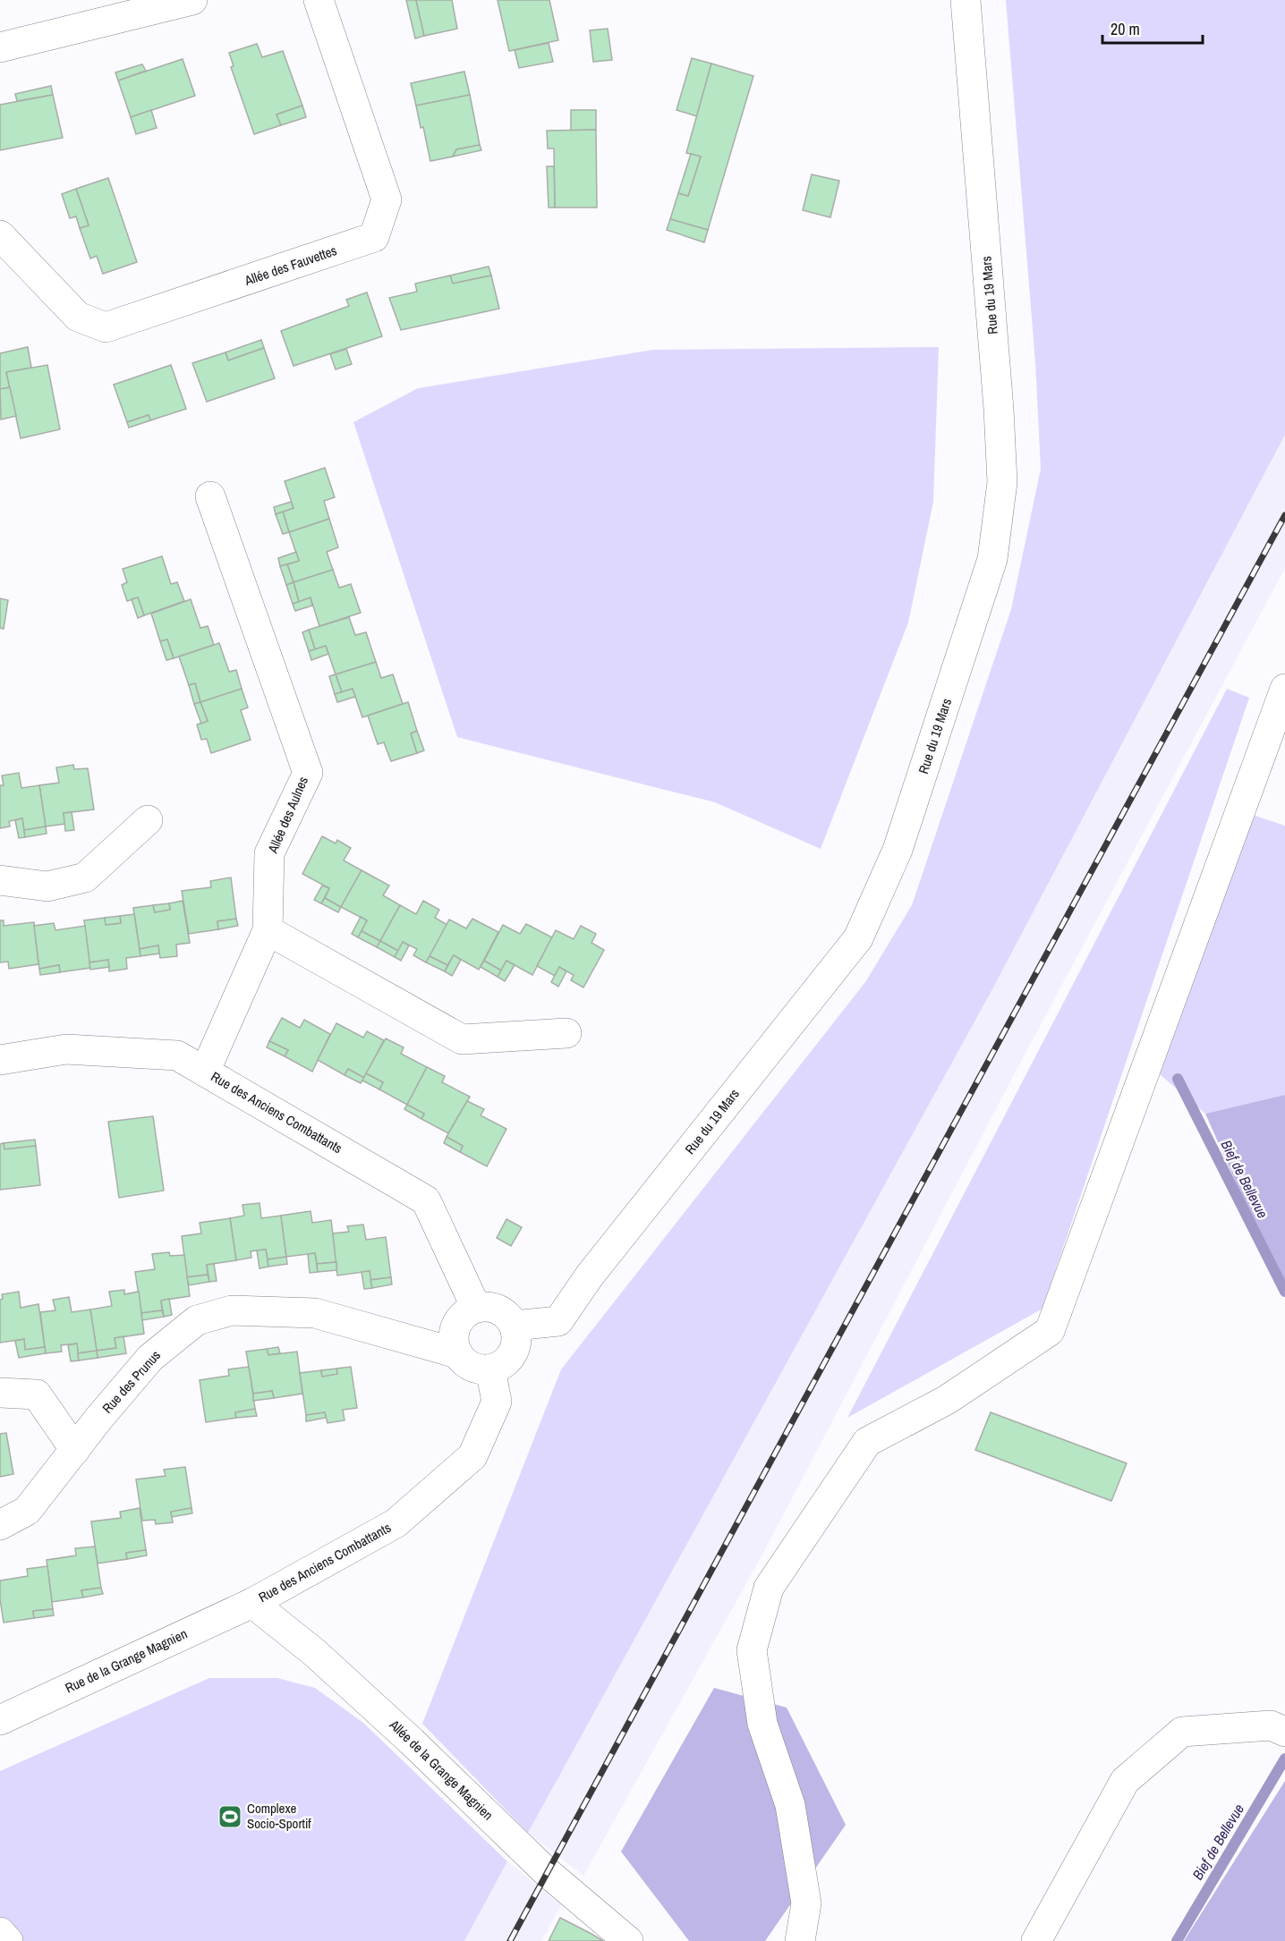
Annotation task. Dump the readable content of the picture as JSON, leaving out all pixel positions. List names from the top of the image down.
{
  "streets": {
    "street": [
      "Allée des Fauvettes",
      "Rue du 19 Mars",
      "Allée des Aulnes",
      "Rue des Anciens Combattants",
      "Rue des Prunus",
      "Rue de la Grange Magnien",
      "Allée de la Grange Magnien"
    ]
  },
  "crossings": [
    ["Rue du 19 Mars", "Rue des Anciens Combattants"],
    ["Rue du 19 Mars", "Rue des Prunus"],
    ["Allée des Aulnes", "Rue des Anciens Combattants"],
    ["Rue des Anciens Combattants", "Rue des Prunus"],
    ["Rue des Anciens Combattants", "Rue de la Grange Magnien"],
    ["Rue des Anciens Combattants", "Allée de la Grange Magnien"],
    ["Rue de la Grange Magnien", "Allée de la Grange Magnien"]
  ],
  "water": ["Bief de Bellevue"],
  "places": {
    "sports": ["Complexe Socio-Sportif"]
  },
  "scale_bar": "20 m"
}
